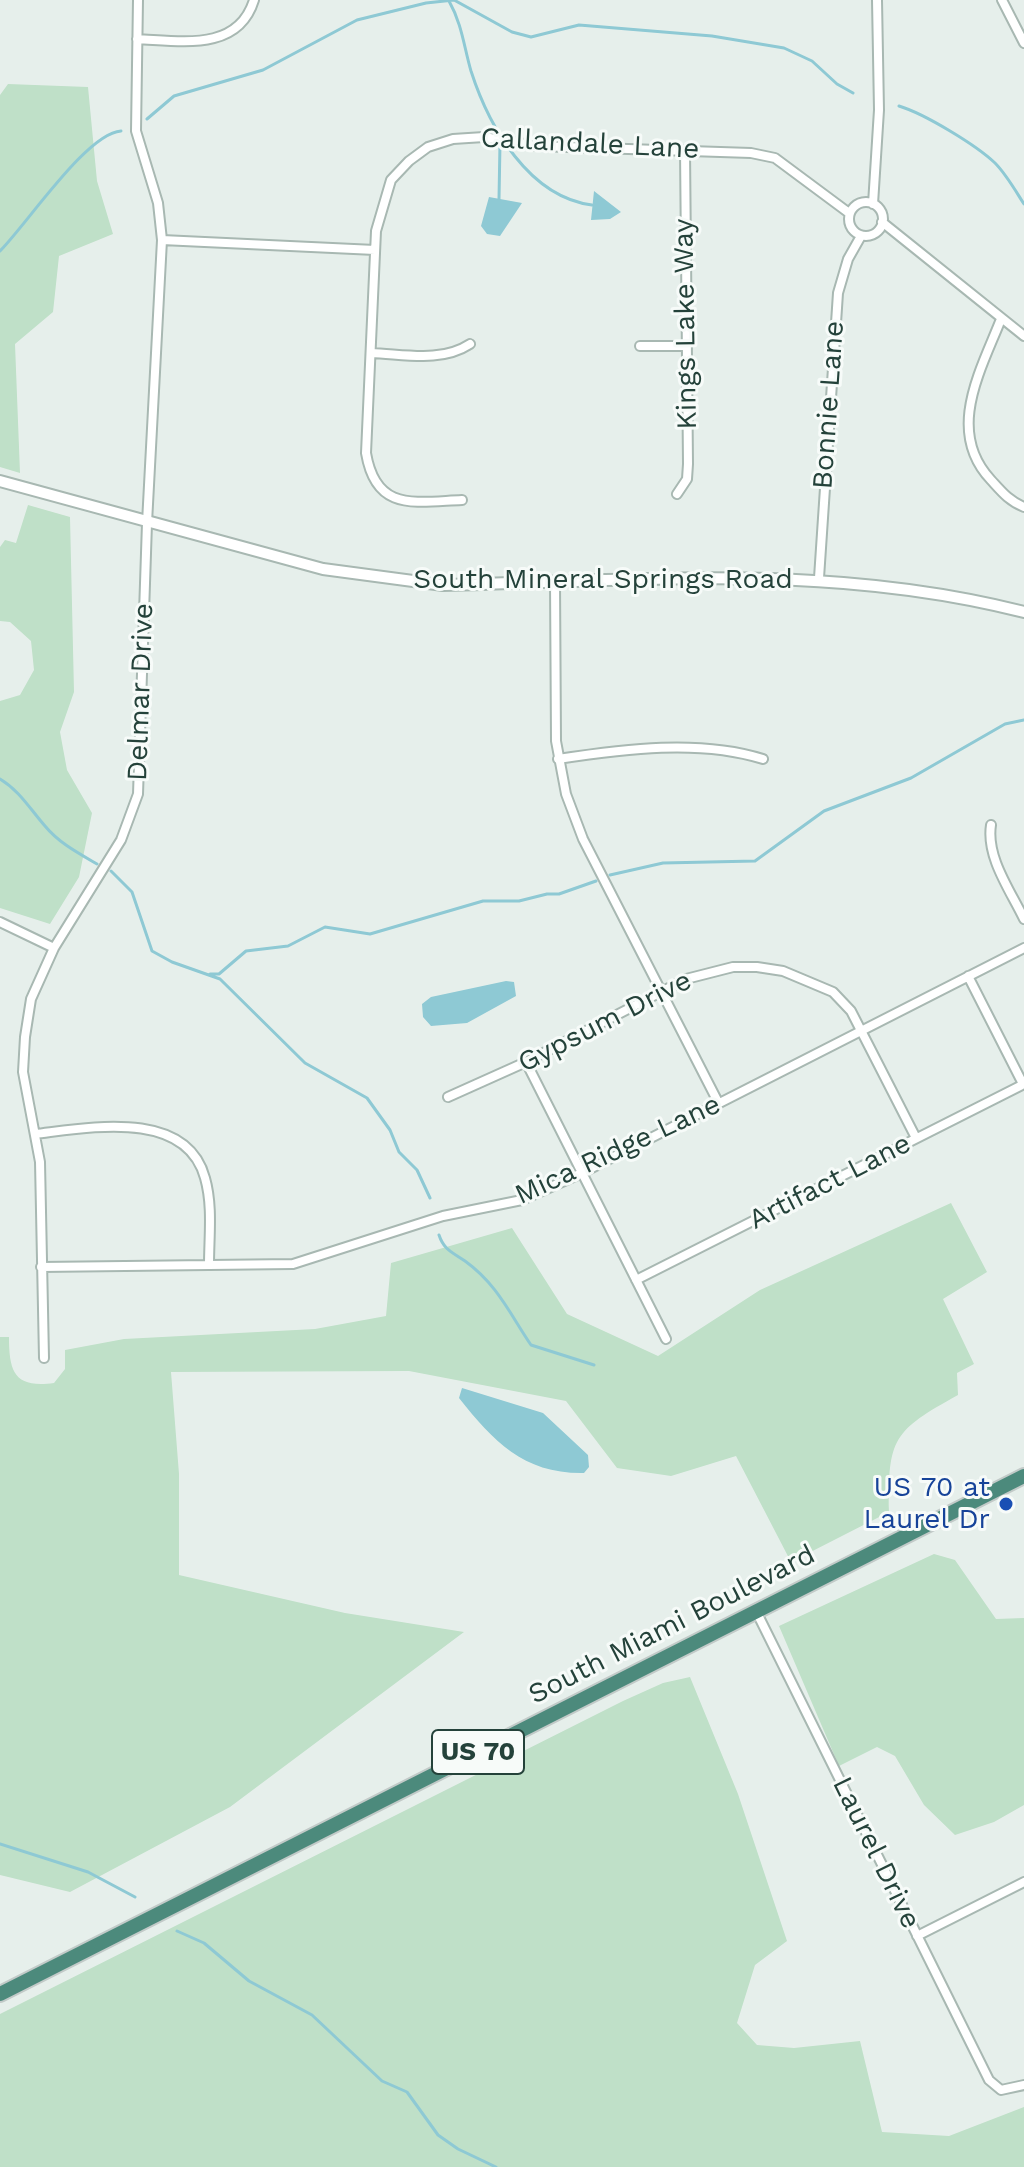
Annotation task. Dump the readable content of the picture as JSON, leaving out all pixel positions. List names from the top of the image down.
{
  "streets": {
    "highway": ["South Miami Boulevard", "US 70"],
    "street": [
      "Callandale Lane",
      "Kings Lake Way",
      "Bonnie Lane",
      "South Mineral Springs Road",
      "Delmar Drive",
      "Gypsum Drive",
      "Mica Ridge Lane",
      "Artifact Lane",
      "Laurel Drive"
    ]
  },
  "crossings": [
    ["Callandale Lane", "Kings Lake Way"],
    ["Callandale Lane", "Bonnie Lane"],
    ["Bonnie Lane", "South Mineral Springs Road"],
    ["South Mineral Springs Road", "Delmar Drive"],
    ["Delmar Drive", "Mica Ridge Lane"],
    ["Gypsum Drive", "Mica Ridge Lane"],
    ["Gypsum Drive", "Artifact Lane"],
    ["South Miami Boulevard", "Laurel Drive"]
  ],
  "places": ["US 70 at Laurel Dr"]
}
